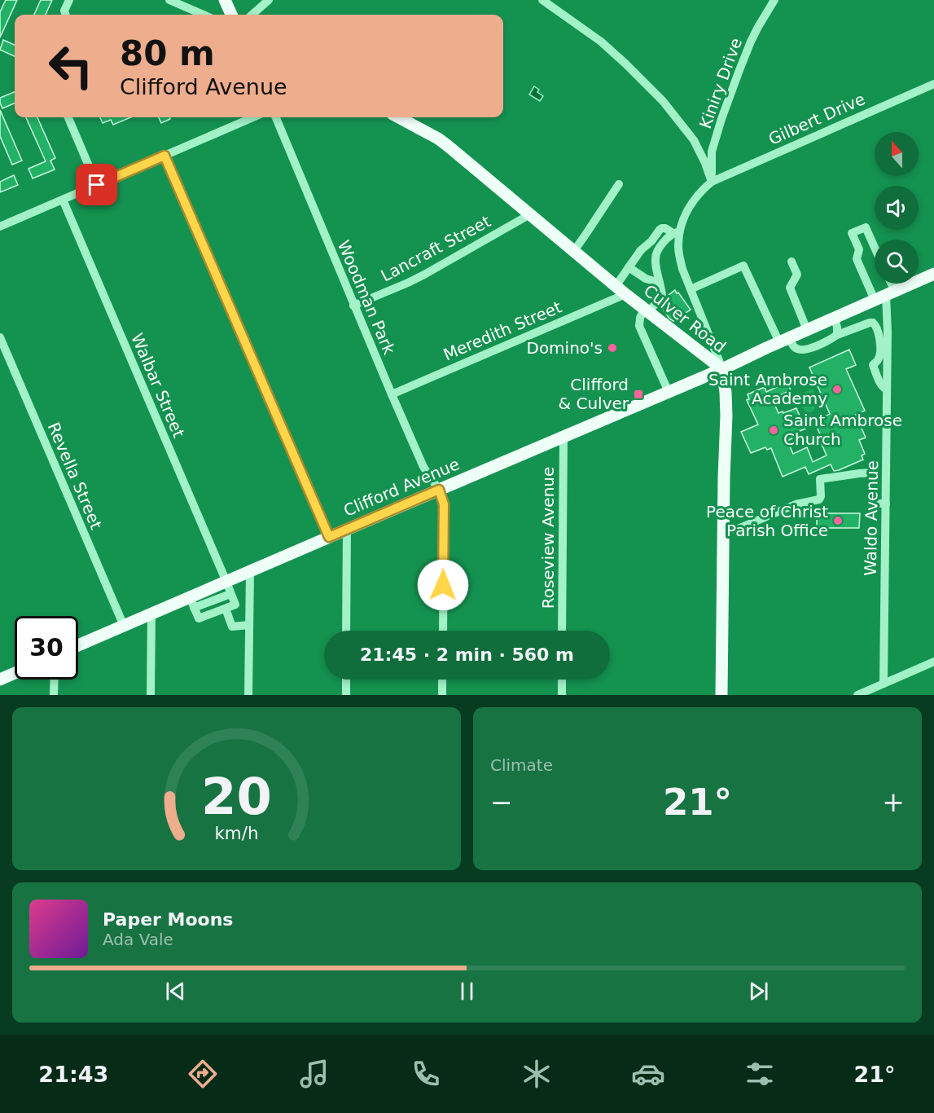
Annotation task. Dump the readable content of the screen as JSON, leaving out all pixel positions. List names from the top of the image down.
{
  "streets": {
    "main road": ["Culver Road", "Clifford Avenue"],
    "street": [
      "Kiniry Drive",
      "Gilbert Drive",
      "Lancraft Street",
      "Woodman Park",
      "Meredith Street",
      "Walbar Street",
      "Revella Street",
      "Waldo Avenue",
      "Roseview Avenue"
    ]
  },
  "crossings": [
    ["Kiniry Drive", "Gilbert Drive"],
    ["Lancraft Street", "Woodman Park"],
    ["Lancraft Street", "Culver Road"],
    ["Woodman Park", "Meredith Street"],
    ["Woodman Park", "Clifford Avenue"],
    ["Culver Road", "Meredith Street"],
    ["Culver Road", "Clifford Avenue"],
    ["Walbar Street", "Clifford Avenue"],
    ["Revella Street", "Clifford Avenue"],
    ["Clifford Avenue", "Waldo Avenue"],
    ["Clifford Avenue", "Roseview Avenue"]
  ],
  "places": {
    "other": [
      "Domino's",
      "Saint Ambrose Academy",
      "Saint Ambrose Church",
      "Peace of Christ Parish Office"
    ],
    "transit": ["Clifford & Culver"]
  },
  "north": "top",
  "page": {
    "turn": ["80 m", "Clifford Avenue"],
    "limit": "30",
    "trip": "21:45 · 2 min · 560 m",
    "tile": "Climate",
    "heat": ["−", "21°", "+"],
    "song": ["Paper Moons", "Ada Vale"],
    "tabs": ["21:43", "21°"],
    "gauge": ["20", "km/h"]
  }
}
